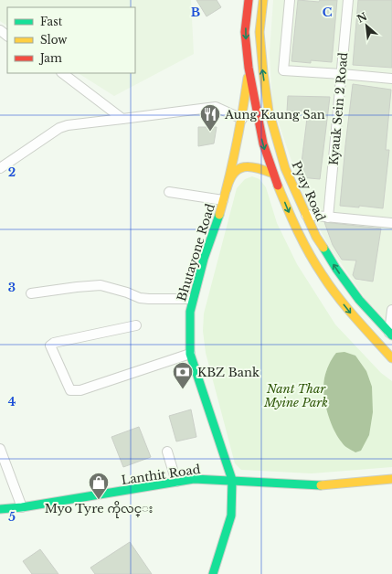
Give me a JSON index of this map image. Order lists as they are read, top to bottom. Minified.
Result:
{"streets":{"main road":["Pyay Road","Bhutayone Road","Lanthit Road"],"street":["Kyauk Sein 2 Road"]},"crossings":[["Pyay Road","Bhutayone Road"],["Bhutayone Road","Lanthit Road"]],"parks":["Nant Thar Myine Park"],"places":{"restaurant":["Aung Kaung San"],"bank":["KBZ Bank"],"shop":["Myo Tyre ကိုလင္း"]},"legend":["Fast","Slow","Jam"],"north":"top left","grid":{"columns":["B","C"],"rows":["2","3","4","5"]}}
